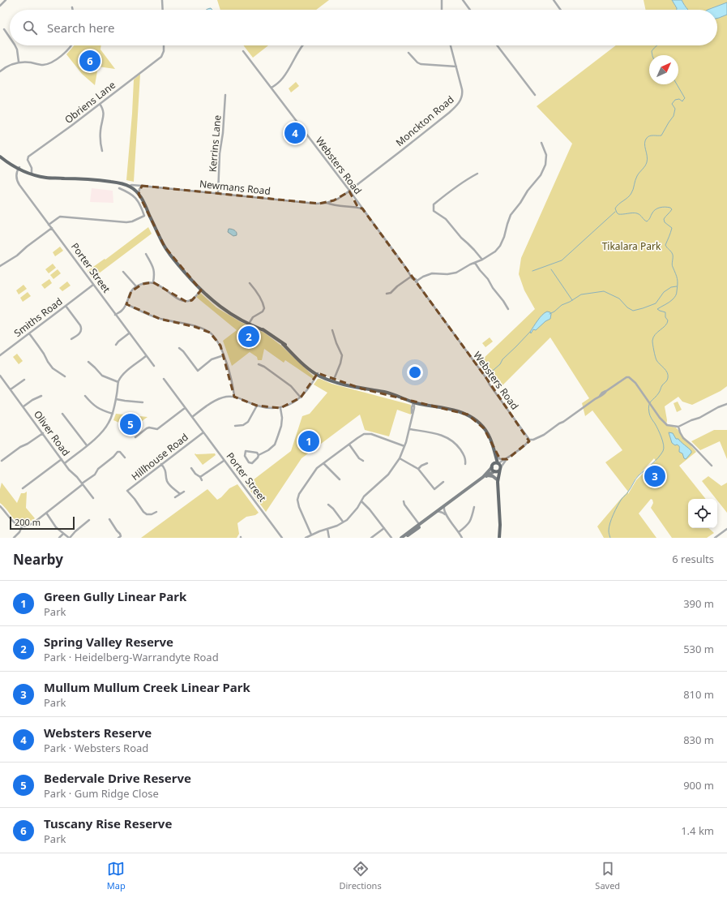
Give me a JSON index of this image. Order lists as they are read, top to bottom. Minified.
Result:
{"streets":{"main road":["Newmans Road"],"street":["Obriens Lane","Monckton Road","Kerrins Lane","Websters Road","Porter Street","Smiths Road","Oliver Road","Hillhouse Road"]},"crossings":[["Obriens Lane","Newmans Road"],["Monckton Road","Websters Road"],["Monckton Road","Newmans Road"],["Kerrins Lane","Newmans Road"],["Websters Road","Newmans Road"],["Newmans Road","Porter Street"],["Porter Street","Smiths Road"],["Porter Street","Hillhouse Road"]],"parks":["Tikalara Park"],"scale_bar":"200 m","north":"top right","page":{"search":"Search here","pins":["6","4","2","5","1","3"],"scale":"200 m","heading":["Nearby","6 results"],"list":[{"mark":"1","name":"Green Gully Linear Park","note":"Park","value":"390 m"},{"mark":"2","name":"Spring Valley Reserve","note":"Park · Heidelberg-Warrandyte Road","value":"530 m"},{"mark":"3","name":"Mullum Mullum Creek Linear Park","note":"Park","value":"810 m"},{"mark":"4","name":"Websters Reserve","note":"Park · Websters Road","value":"830 m"},{"mark":"5","name":"Bedervale Drive Reserve","note":"Park · Gum Ridge Close","value":"900 m"},{"mark":"6","name":"Tuscany Rise Reserve","note":"Park","value":"1.4 km"}],"nav":["Map","Directions","Saved"]}}
